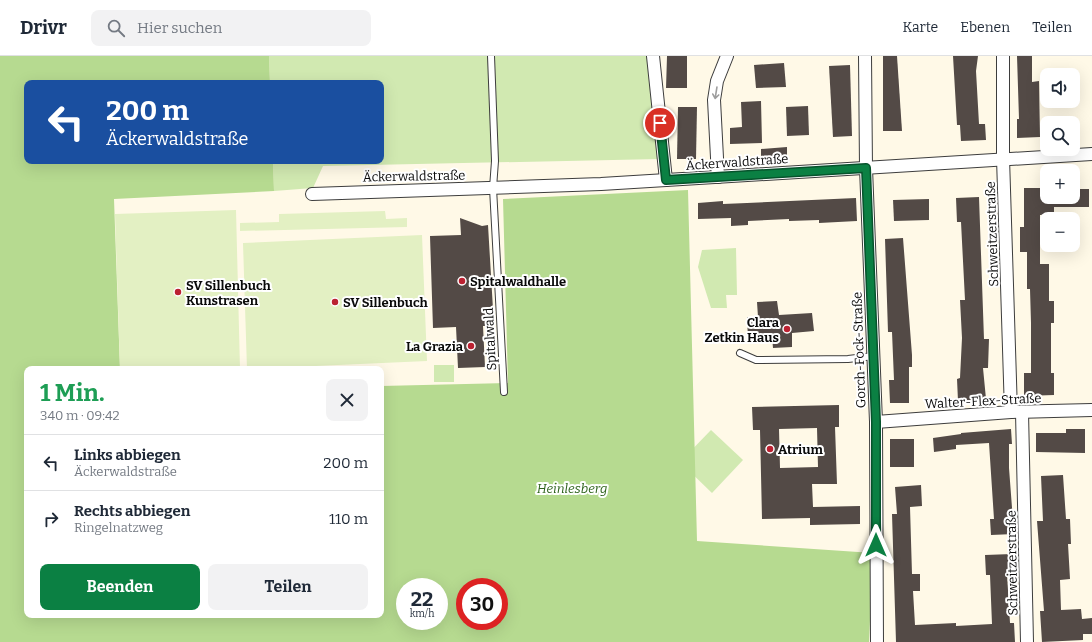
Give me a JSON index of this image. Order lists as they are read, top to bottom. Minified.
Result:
{"streets":{"street":["Äckerwaldstraße","Schweitzerstraße","Gorch-Fock-Straße","Walter-Flex-Straße"],"lane":["Spitalwald"]},"crossings":[["Äckerwaldstraße","Schweitzerstraße"],["Äckerwaldstraße","Spitalwald"],["Äckerwaldstraße","Gorch-Fock-Straße"],["Schweitzerstraße","Walter-Flex-Straße"],["Gorch-Fock-Straße","Walter-Flex-Straße"]],"parks":["Heinlesberg"],"places":["Spitalwaldhalle","SV Sillenbuch Kunstrasen","SV Sillenbuch","Clara Zetkin Haus","La Grazia","Atrium"],"page":{"header":"Drivr","search":"Hier suchen","nav":["Karte","Ebenen","Teilen"],"map_buttons":["+","−"],"turn":["200 m","Äckerwaldstraße"],"heading":["1 Min.","340 m · 09:42"],"list":[{"name":"Links abbiegen","note":"Äckerwaldstraße","value":"200 m"},{"name":"Rechts abbiegen","note":"Ringelnatzweg","value":"110 m"}],"buttons":["Beenden","Teilen"],"speed":"22 km/h","limit":"30"}}
